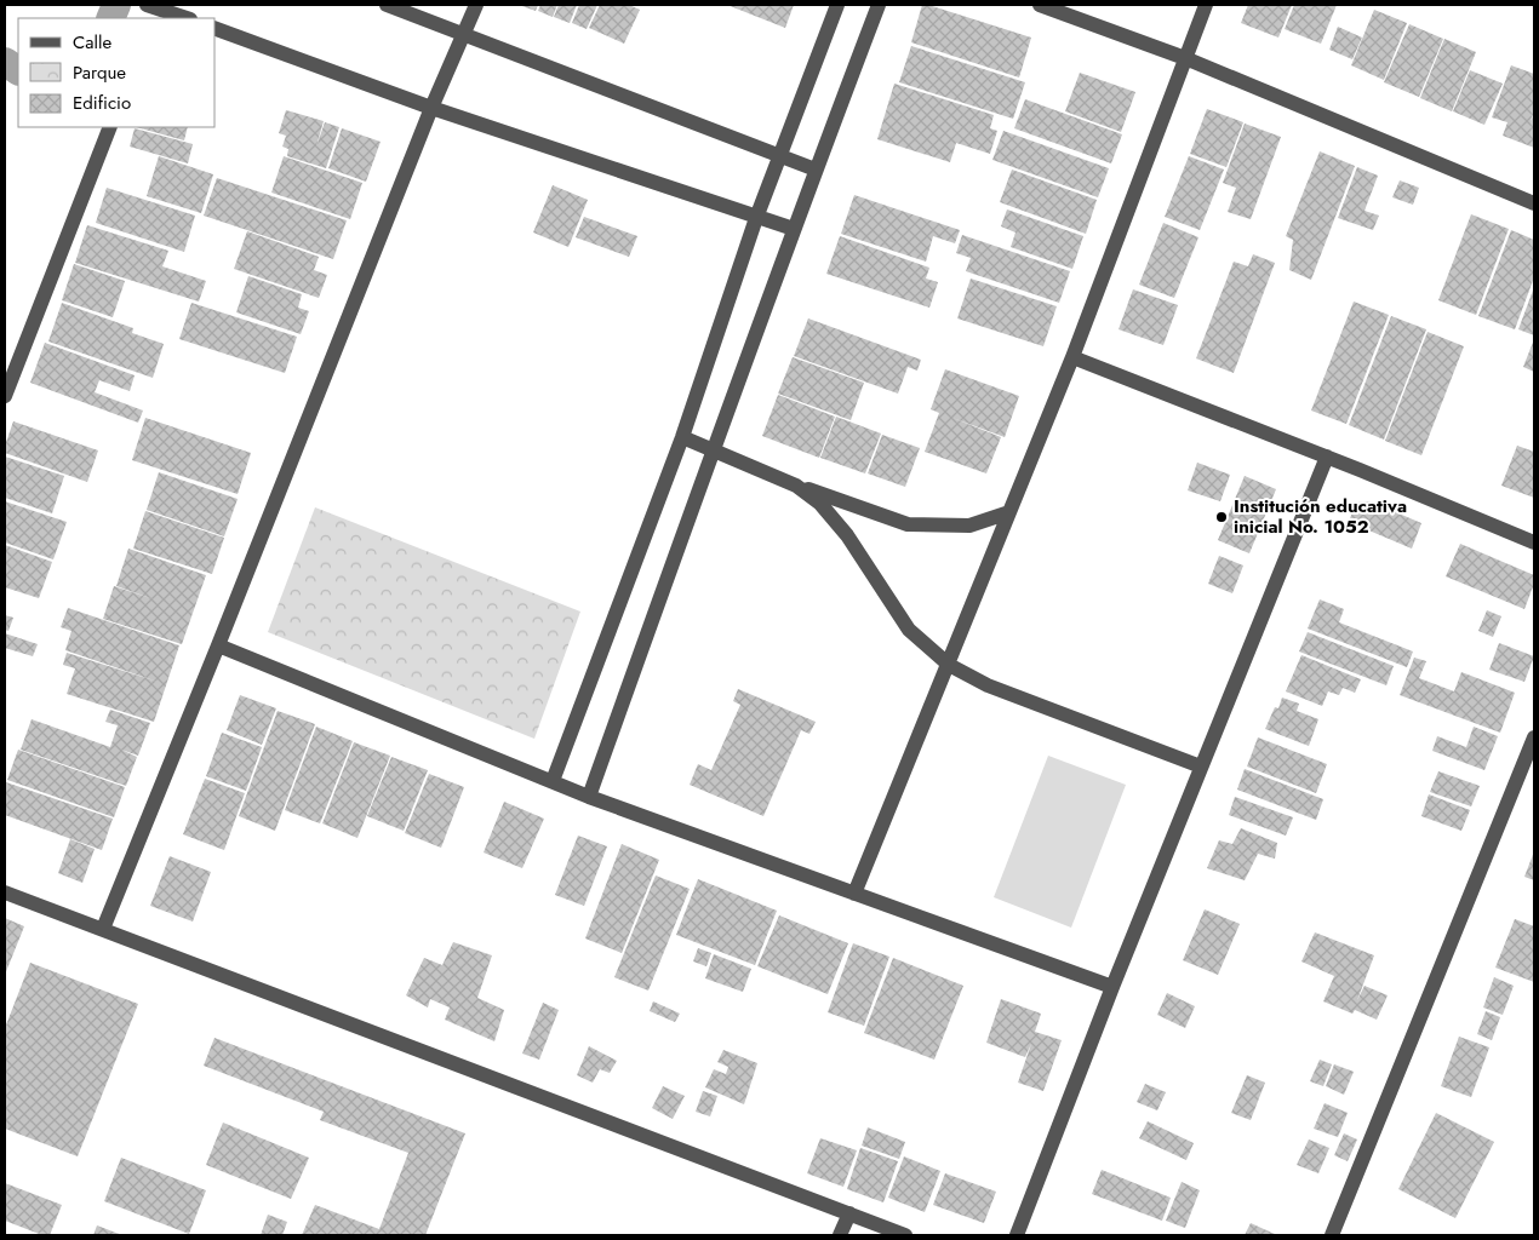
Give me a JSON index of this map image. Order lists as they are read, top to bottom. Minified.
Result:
{"places":["Institución educativa inicial No. 1052"],"legend":["Calle","Parque","Edificio"]}
